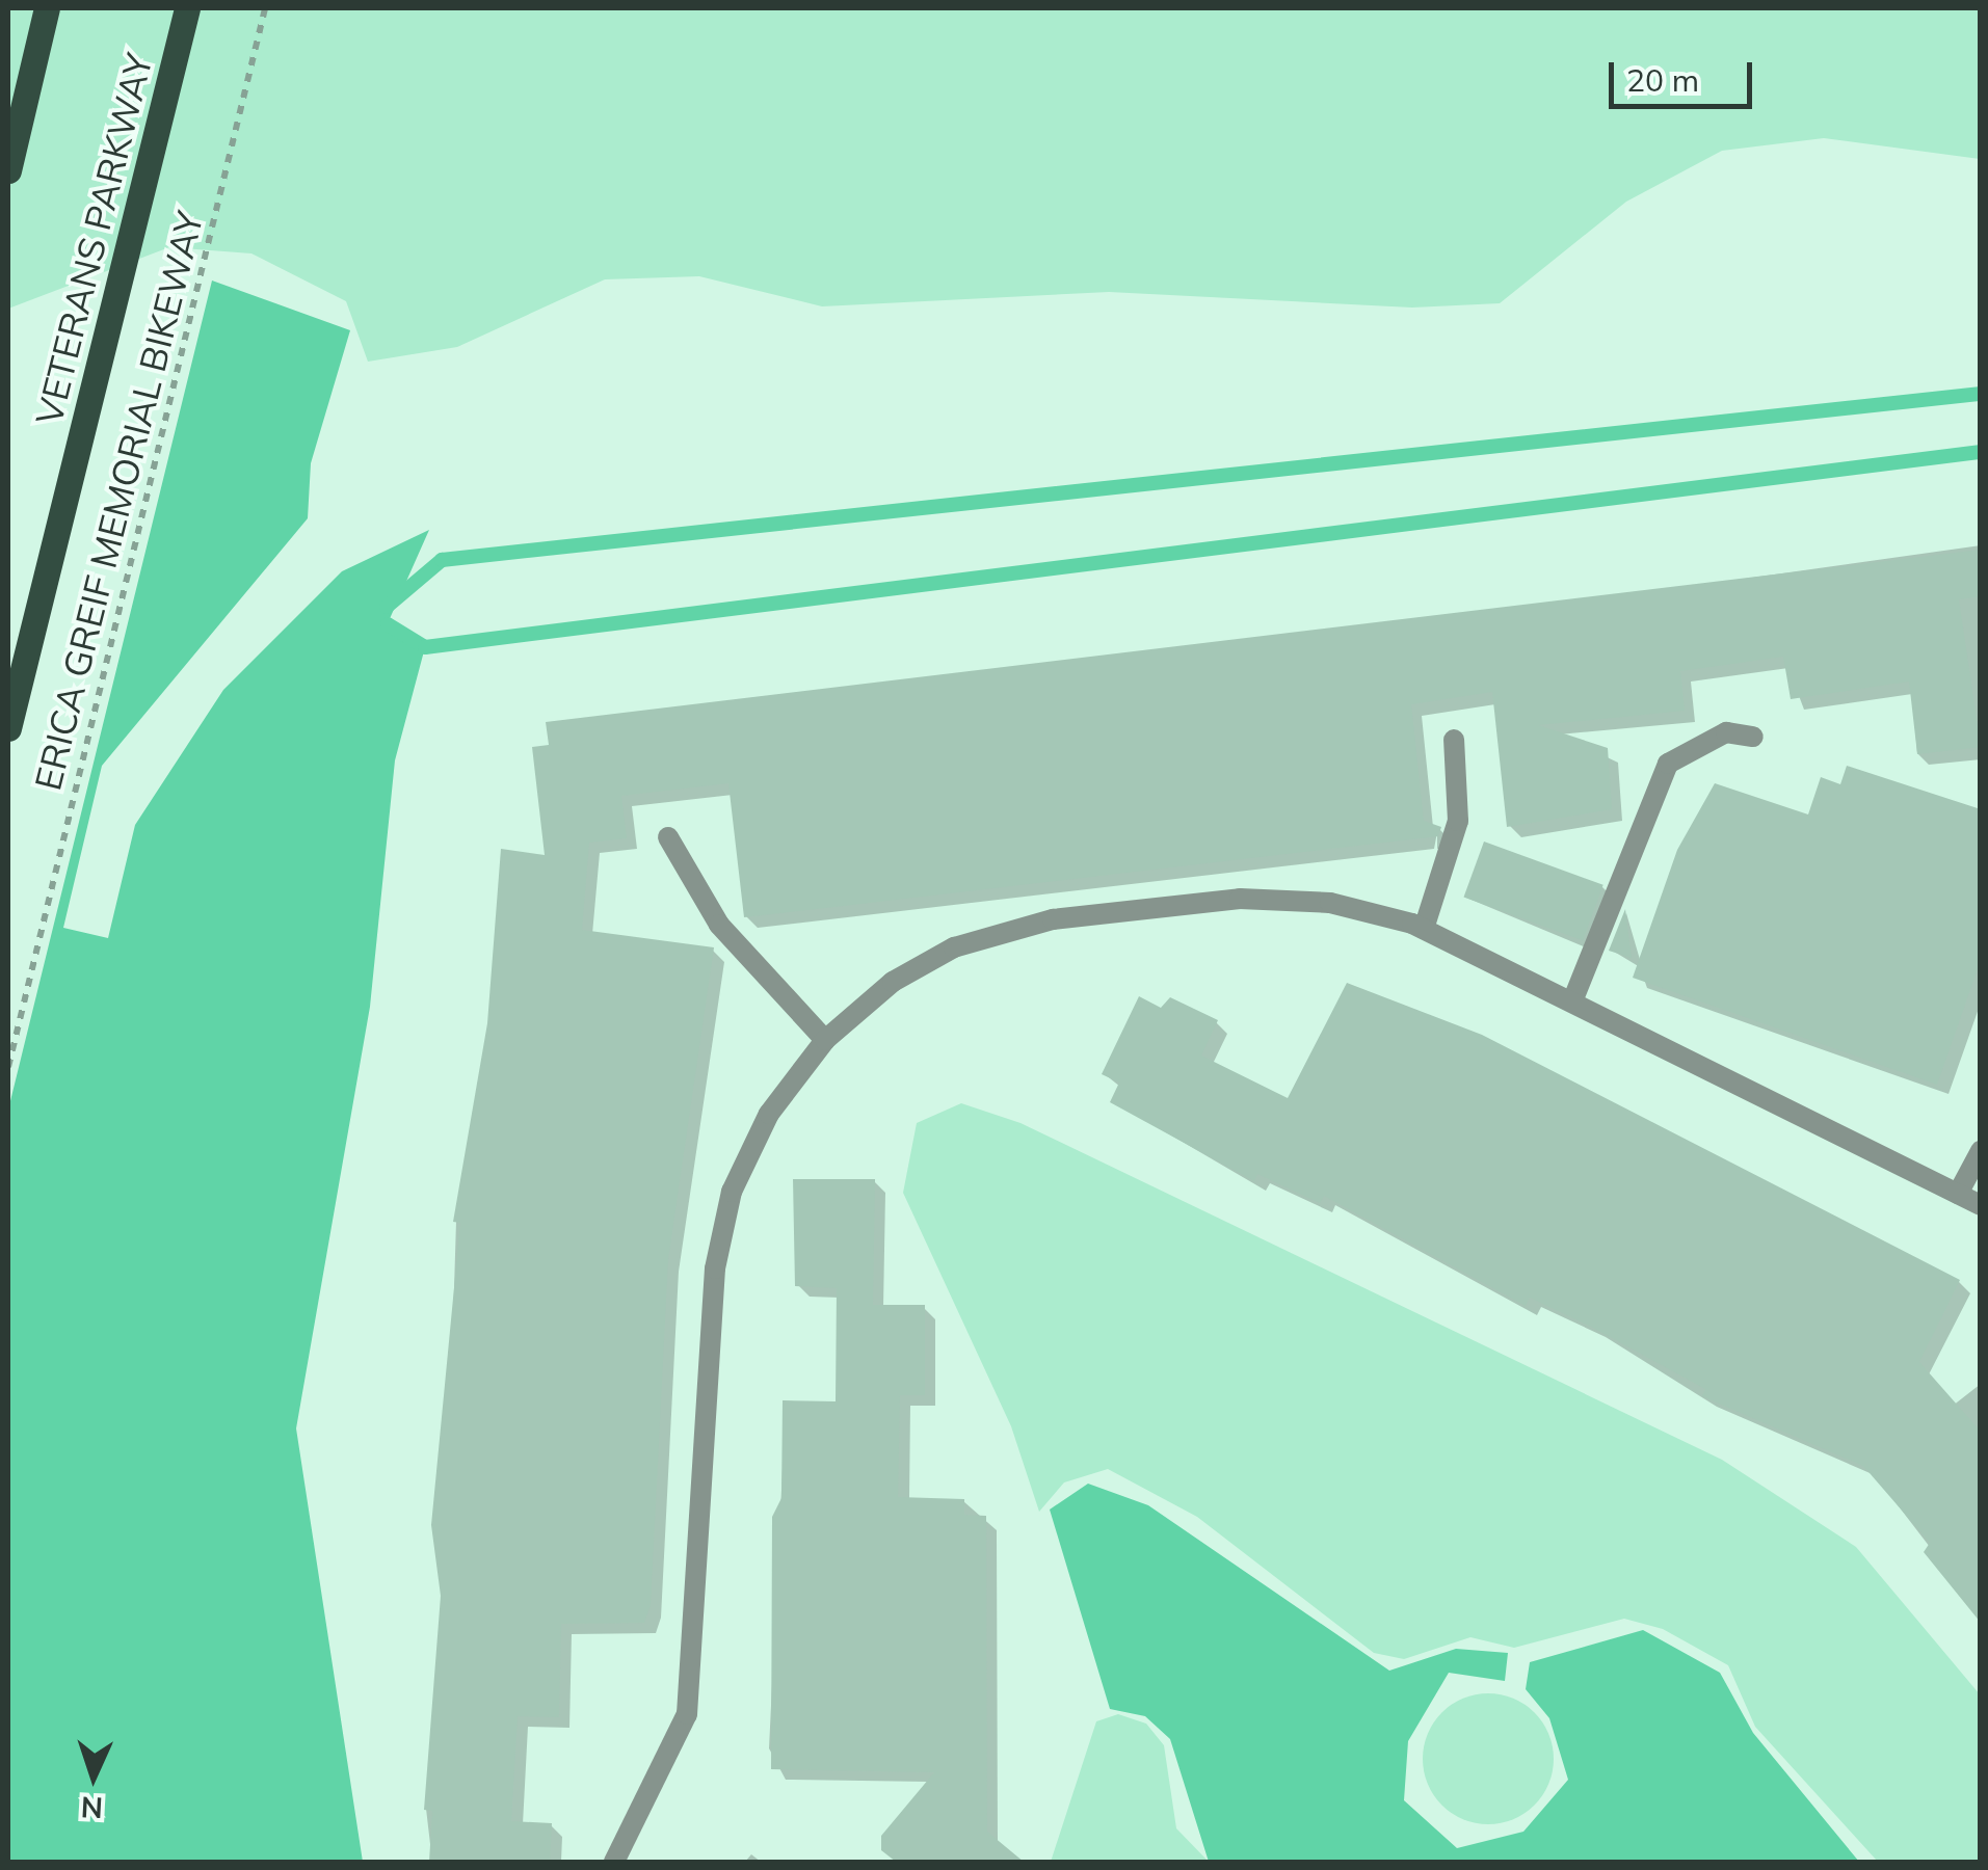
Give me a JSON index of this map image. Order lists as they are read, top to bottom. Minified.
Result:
{"streets":{"main road":["VETERANS PARKWAY"],"path":["ERICA GREIF MEMORIAL BIKEWAY"]},"scale_bar":"20 m","north":"bottom"}
